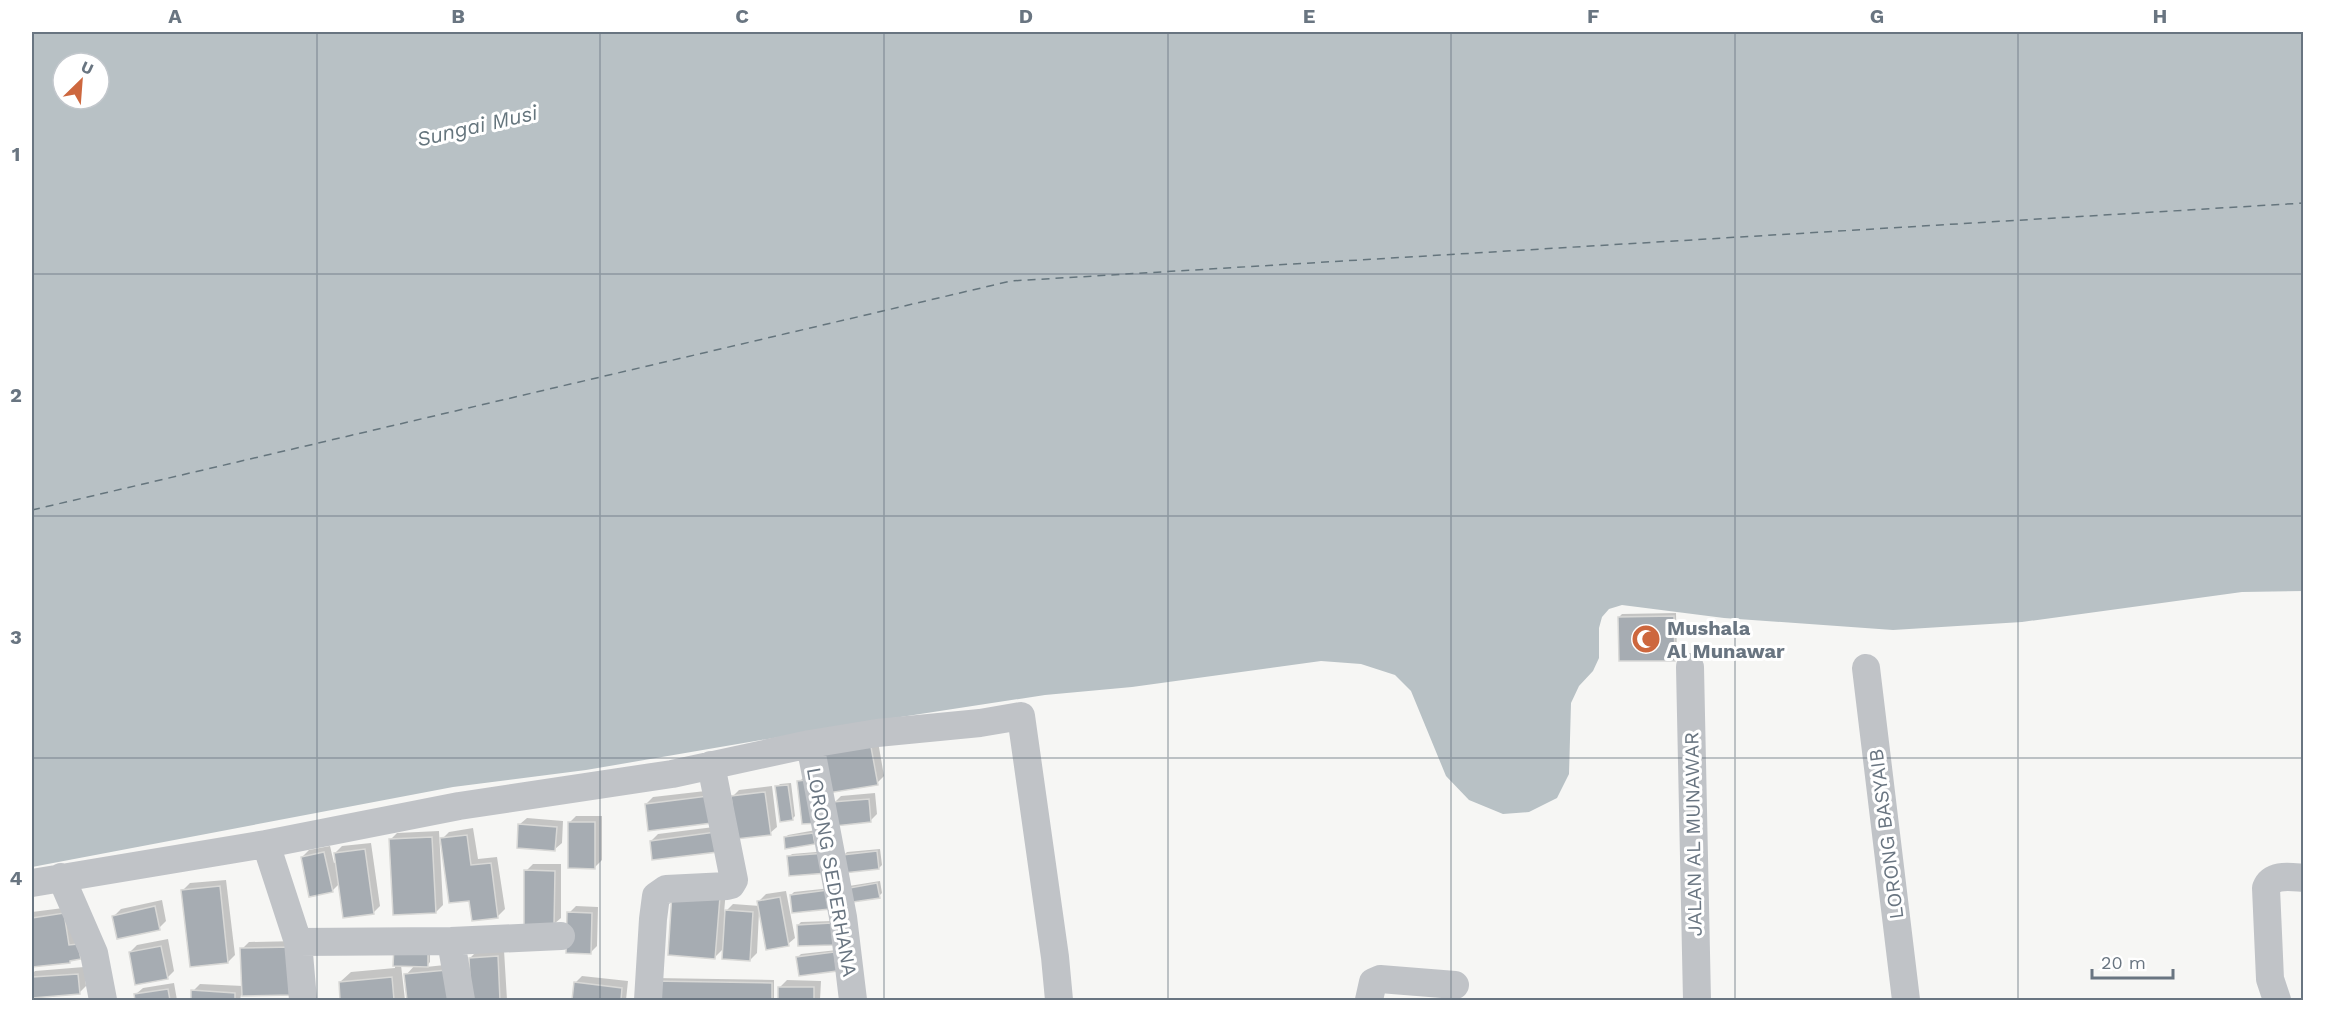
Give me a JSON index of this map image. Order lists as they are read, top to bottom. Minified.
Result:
{"streets":{"street":["JALAN AL MUNAWAR","LORONG BASYAIB","LORONG SEDERHANA"]},"water":["Sungai Musi"],"places":{"mosque":["Mushala Al Munawar"]},"scale_bar":"20 m","north":"top right","grid":{"columns":["A","B","C","D","E","F","G","H"],"rows":["1","2","3","4"]}}
